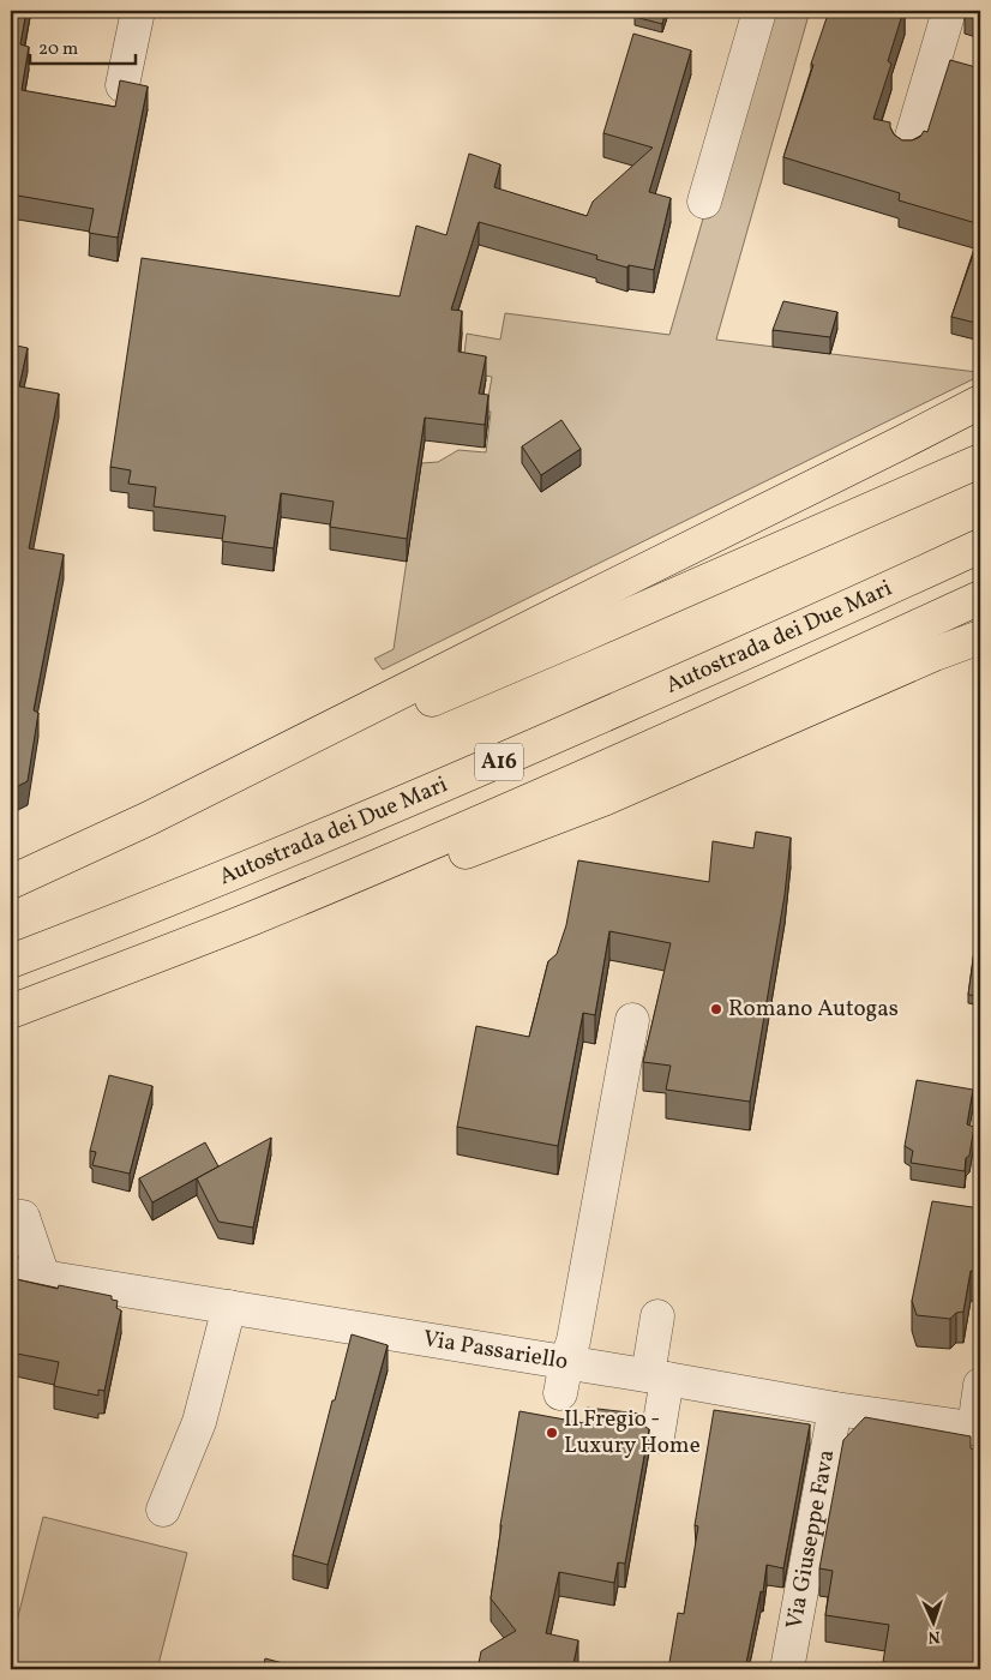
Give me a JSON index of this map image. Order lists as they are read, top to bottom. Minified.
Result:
{"streets":{"highway":["Autostrada dei Due Mari","A16"],"street":["Via Passariello","Via Giuseppe Fava"]},"crossings":[["Via Passariello","Via Giuseppe Fava"]],"places":["Romano Autogas","Il Fregio - Luxury Home"],"scale_bar":"20 m","north":"bottom"}
